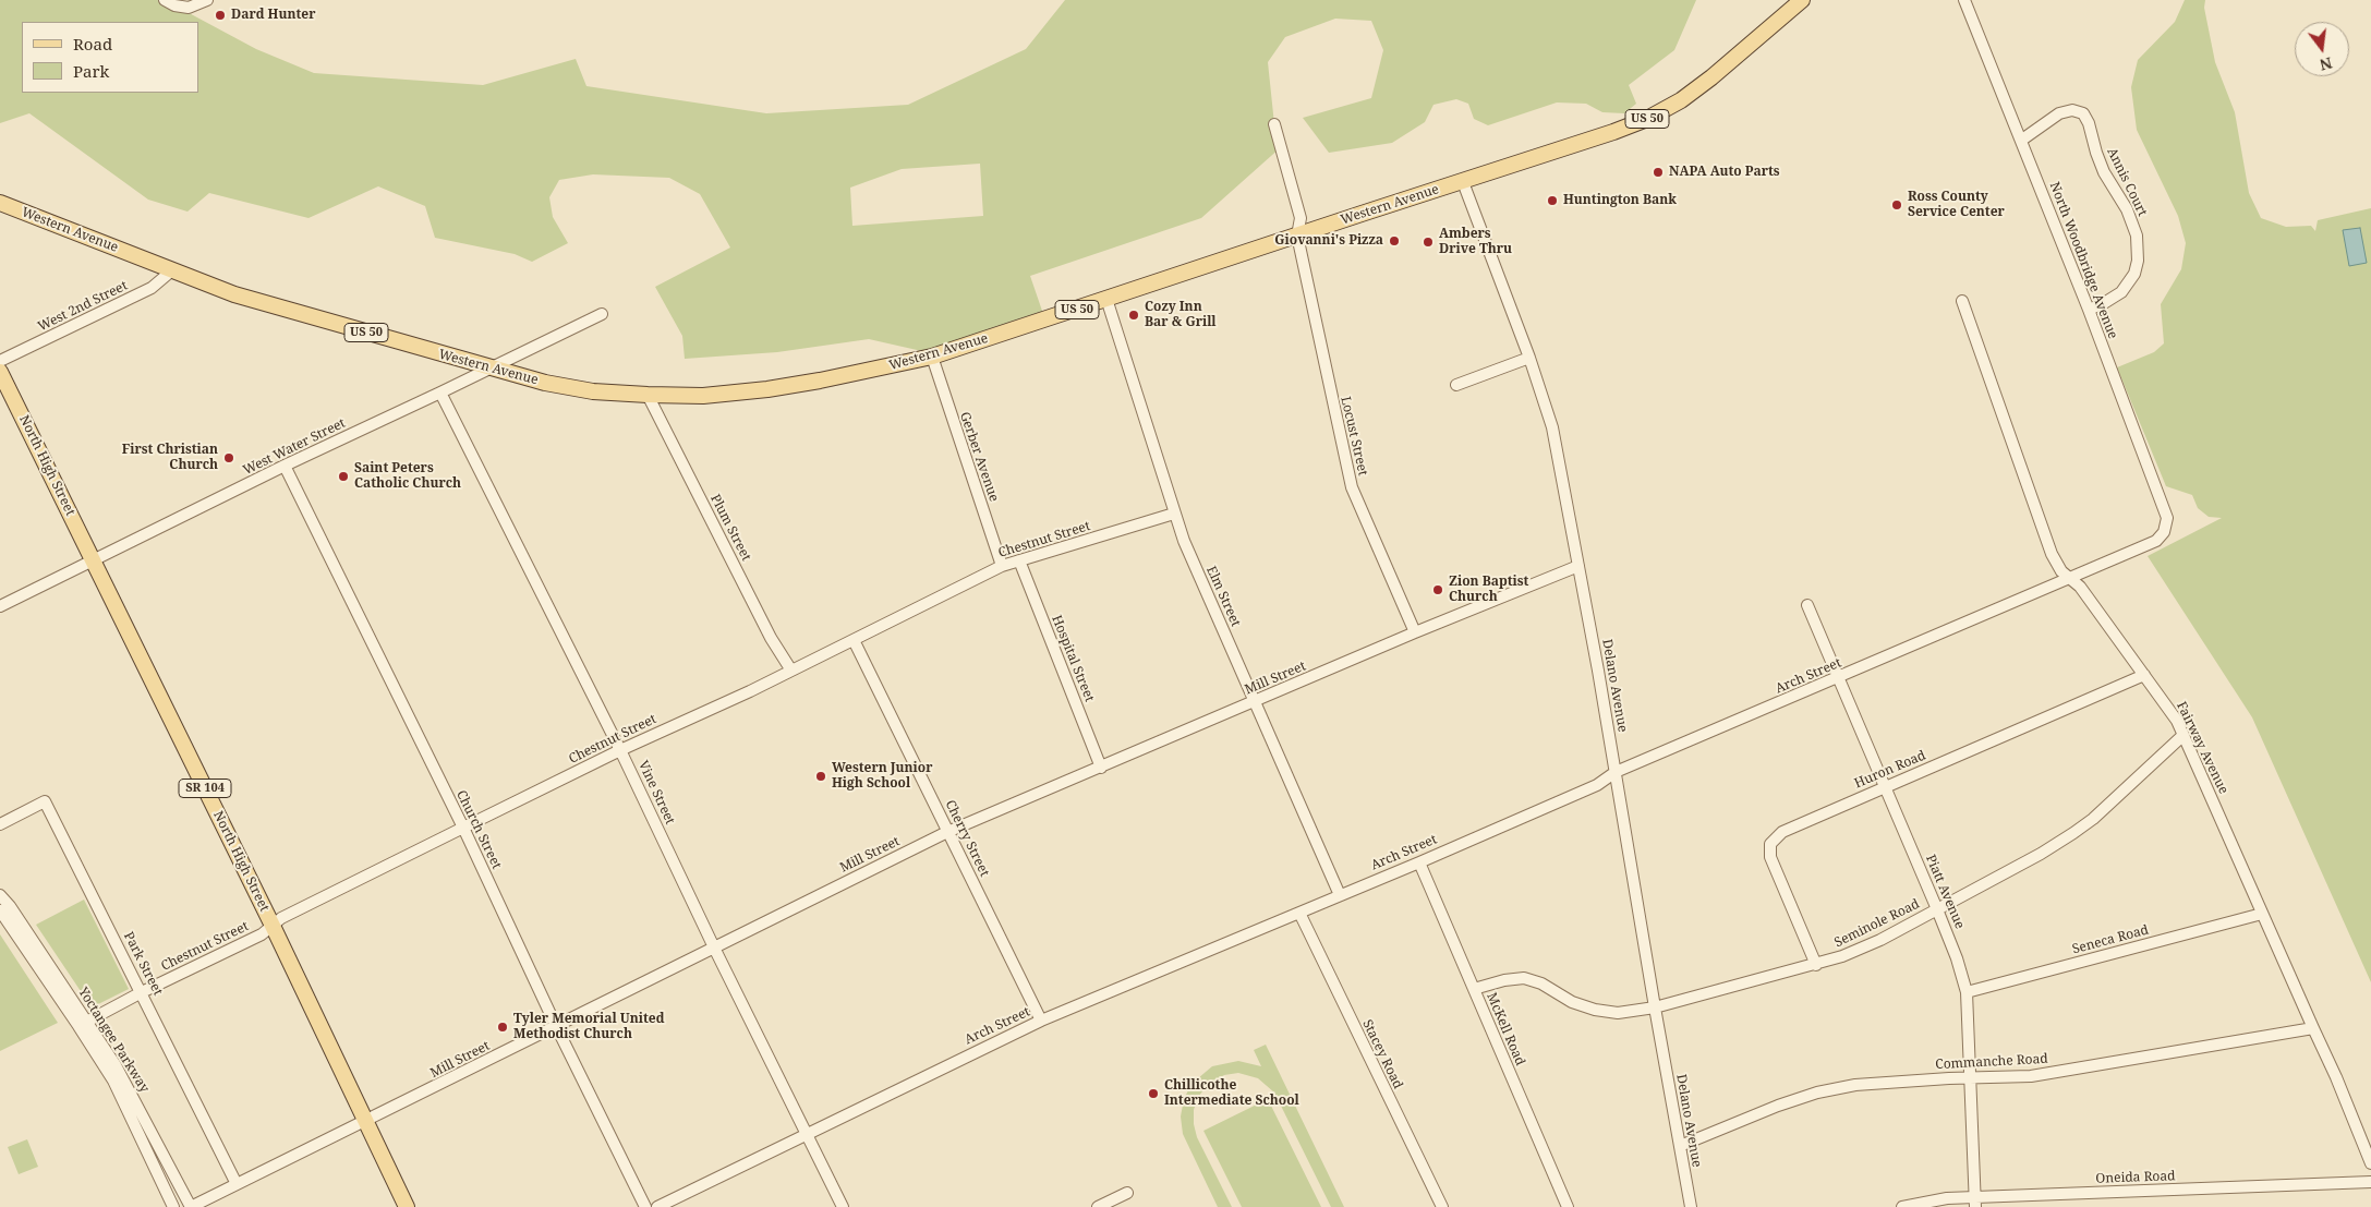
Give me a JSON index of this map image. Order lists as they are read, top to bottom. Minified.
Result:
{"streets":{"main road":["US 50","Western Avenue","North High Street","SR 104"],"street":["Annis Court","North Woodbridge Avenue","West 2nd Street","Locust Street","West Water Street","Gerber Avenue","Plum Street","Chestnut Street","Elm Street","Hospital Street","Arch Street","Mill Street","Delano Avenue","Fairway Avenue","Huron Road","Vine Street","Church Street","Cherry Street","Piatt Avenue","Seminole Road","Seneca Road","Park Street","McKell Road","Yoctangee Parkway","Stacey Road","Commanche Road","Oneida Road"]},"crossings":[["Annis Court","North Woodbridge Avenue"],["Western Avenue","West 2nd Street"],["Western Avenue","Locust Street"],["Western Avenue","West Water Street"],["Western Avenue","Gerber Avenue"],["Western Avenue","Plum Street"],["Western Avenue","Elm Street"],["Western Avenue","Delano Avenue"],["North Woodbridge Avenue","Arch Street"],["Locust Street","Mill Street"],["West Water Street","North High Street"],["West Water Street","Vine Street"],["West Water Street","Church Street"],["Gerber Avenue","Chestnut Street"],["North High Street","Chestnut Street"],["North High Street","Mill Street"],["Plum Street","Chestnut Street"],["Chestnut Street","Elm Street"],["Chestnut Street","Hospital Street"],["Chestnut Street","Vine Street"],["Chestnut Street","Church Street"],["Chestnut Street","Cherry Street"],["Chestnut Street","Park Street"],["Chestnut Street","Yoctangee Parkway"],["Elm Street","Arch Street"],["Elm Street","Mill Street"],["Hospital Street","Mill Street"],["Arch Street","Delano Avenue"],["Arch Street","Fairway Avenue"],["Arch Street","Vine Street"],["Arch Street","Cherry Street"],["Arch Street","Piatt Avenue"],["Arch Street","McKell Road"],["Arch Street","Stacey Road"],["Mill Street","Delano Avenue"],["Mill Street","Vine Street"],["Mill Street","Church Street"],["Mill Street","Cherry Street"],["Mill Street","Park Street"],["Mill Street","Yoctangee Parkway"],["Delano Avenue","Seminole Road"],["Delano Avenue","Commanche Road"],["Fairway Avenue","Huron Road"],["Fairway Avenue","Seminole Road"],["Fairway Avenue","Seneca Road"],["Fairway Avenue","Commanche Road"],["Huron Road","Piatt Avenue"],["Huron Road","Seminole Road"],["Piatt Avenue","Seminole Road"],["Piatt Avenue","Seneca Road"],["Piatt Avenue","Commanche Road"],["Piatt Avenue","Oneida Road"],["Seminole Road","McKell Road"]],"places":["Dard Hunter","NAPA Auto Parts","Huntington Bank","Ross County Service Center","Giovanni's Pizza","Ambers Drive Thru","Cozy Inn Bar & Grill","First Christian Church","Saint Peters Catholic Church","Zion Baptist Church","Western Junior High School","Tyler Memorial United Methodist Church","Chillicothe Intermediate School"],"legend":["Road","Park"],"north":"bottom"}
